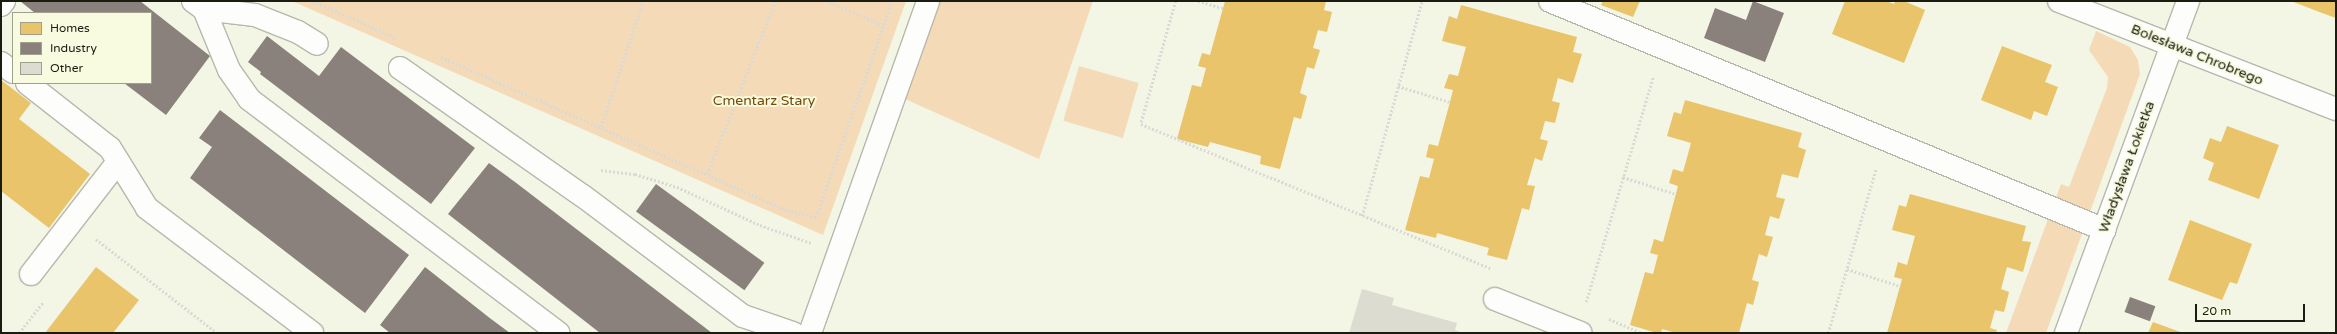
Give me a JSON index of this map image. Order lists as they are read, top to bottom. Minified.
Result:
{"streets":{"street":["Bolesława Chrobrego","Władysława Łokietka"]},"crossings":[["Bolesława Chrobrego","Władysława Łokietka"]],"parks":["Cmentarz Stary"],"legend":["Homes","Industry","Other"],"scale_bar":"20 m"}
